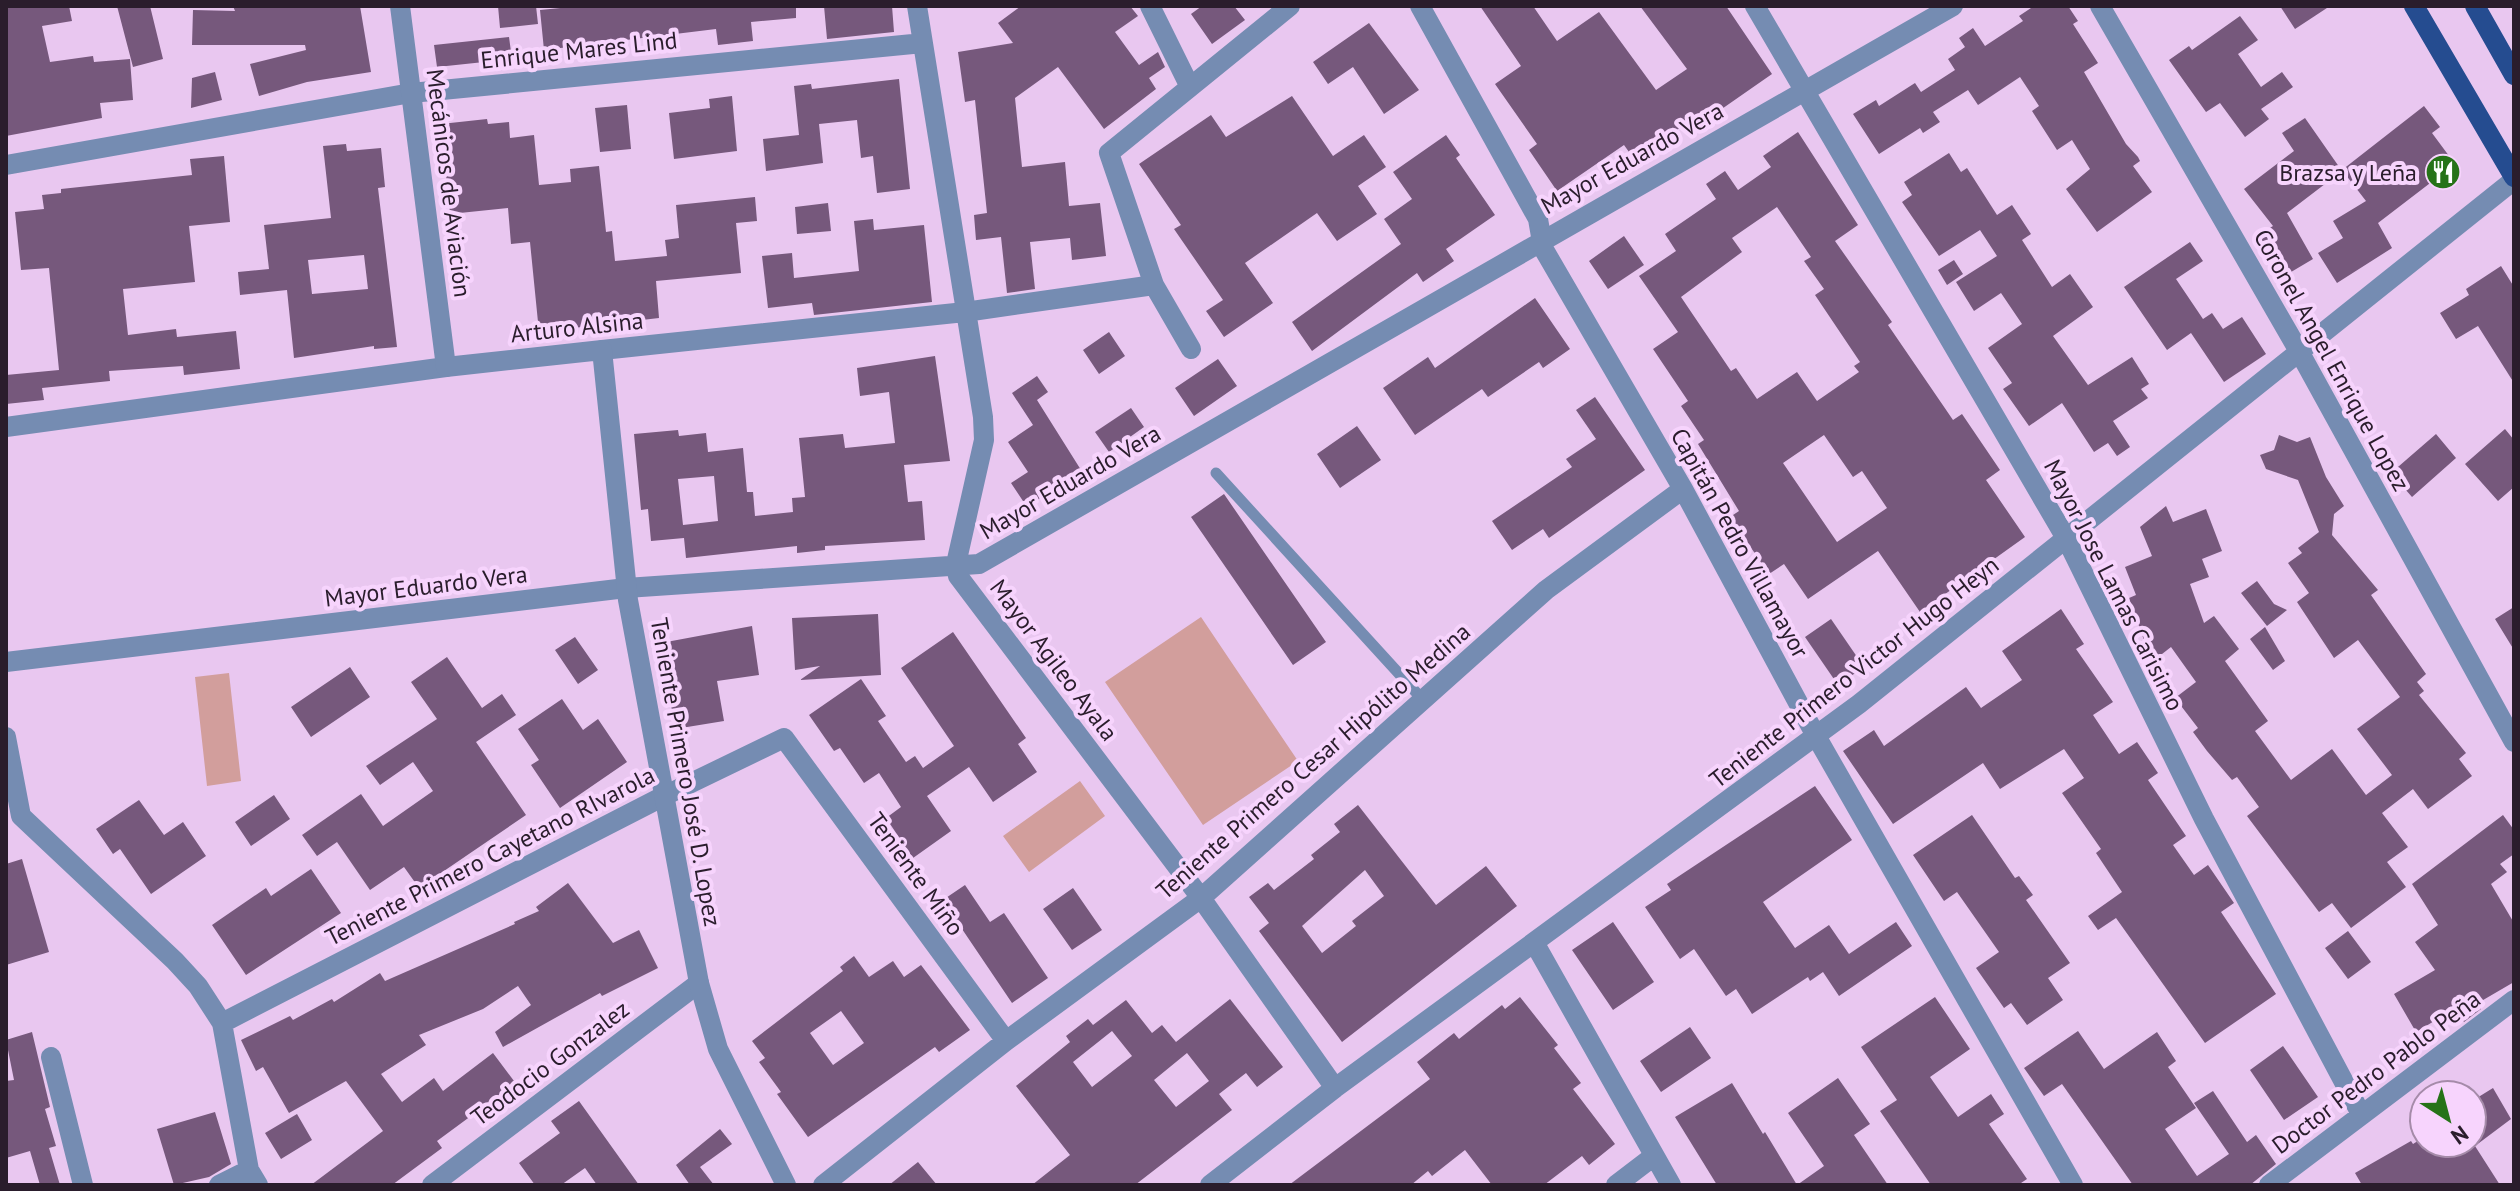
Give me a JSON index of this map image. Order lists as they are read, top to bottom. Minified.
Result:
{"streets":{"street":["Enrique Mares Lind","Mayor Eduardo Vera","Mecánicos de Aviación","Arturo Alsina","Coronel Angel Enrique Lopez","Capitán Pedro Villamayor","Mayor Jose Lamas Carisimo","Mayor Agileo Ayala","Teniente Primero Victor Hugo Heyn","Teniente Primero Cesar Hipólito Medina","Teniente Primero José D. Lopez","Teniente Primero Cayetano RIvarola","Teniente Miño","Teodocio Gonzalez","Doctor Pedro Pablo Peña"]},"crossings":[["Enrique Mares Lind","Mecánicos de Aviación"],["Mayor Eduardo Vera","Capitán Pedro Villamayor"],["Mayor Eduardo Vera","Mayor Jose Lamas Carisimo"],["Mayor Eduardo Vera","Mayor Agileo Ayala"],["Mayor Eduardo Vera","Teniente Primero José D. Lopez"],["Mecánicos de Aviación","Arturo Alsina"],["Arturo Alsina","Teniente Primero José D. Lopez"],["Coronel Angel Enrique Lopez","Teniente Primero Victor Hugo Heyn"],["Capitán Pedro Villamayor","Teniente Primero Victor Hugo Heyn"],["Capitán Pedro Villamayor","Teniente Primero Cesar Hipólito Medina"],["Mayor Jose Lamas Carisimo","Teniente Primero Victor Hugo Heyn"],["Mayor Jose Lamas Carisimo","Doctor Pedro Pablo Peña"],["Mayor Agileo Ayala","Teniente Primero Victor Hugo Heyn"],["Mayor Agileo Ayala","Teniente Primero Cesar Hipólito Medina"],["Teniente Primero Cesar Hipólito Medina","Teniente Miño"],["Teniente Primero José D. Lopez","Teniente Primero Cayetano RIvarola"],["Teniente Primero José D. Lopez","Teodocio Gonzalez"],["Teniente Primero Cayetano RIvarola","Teniente Miño"]],"places":{"restaurant":["Brazsa y Leña"]},"north":"bottom right"}
